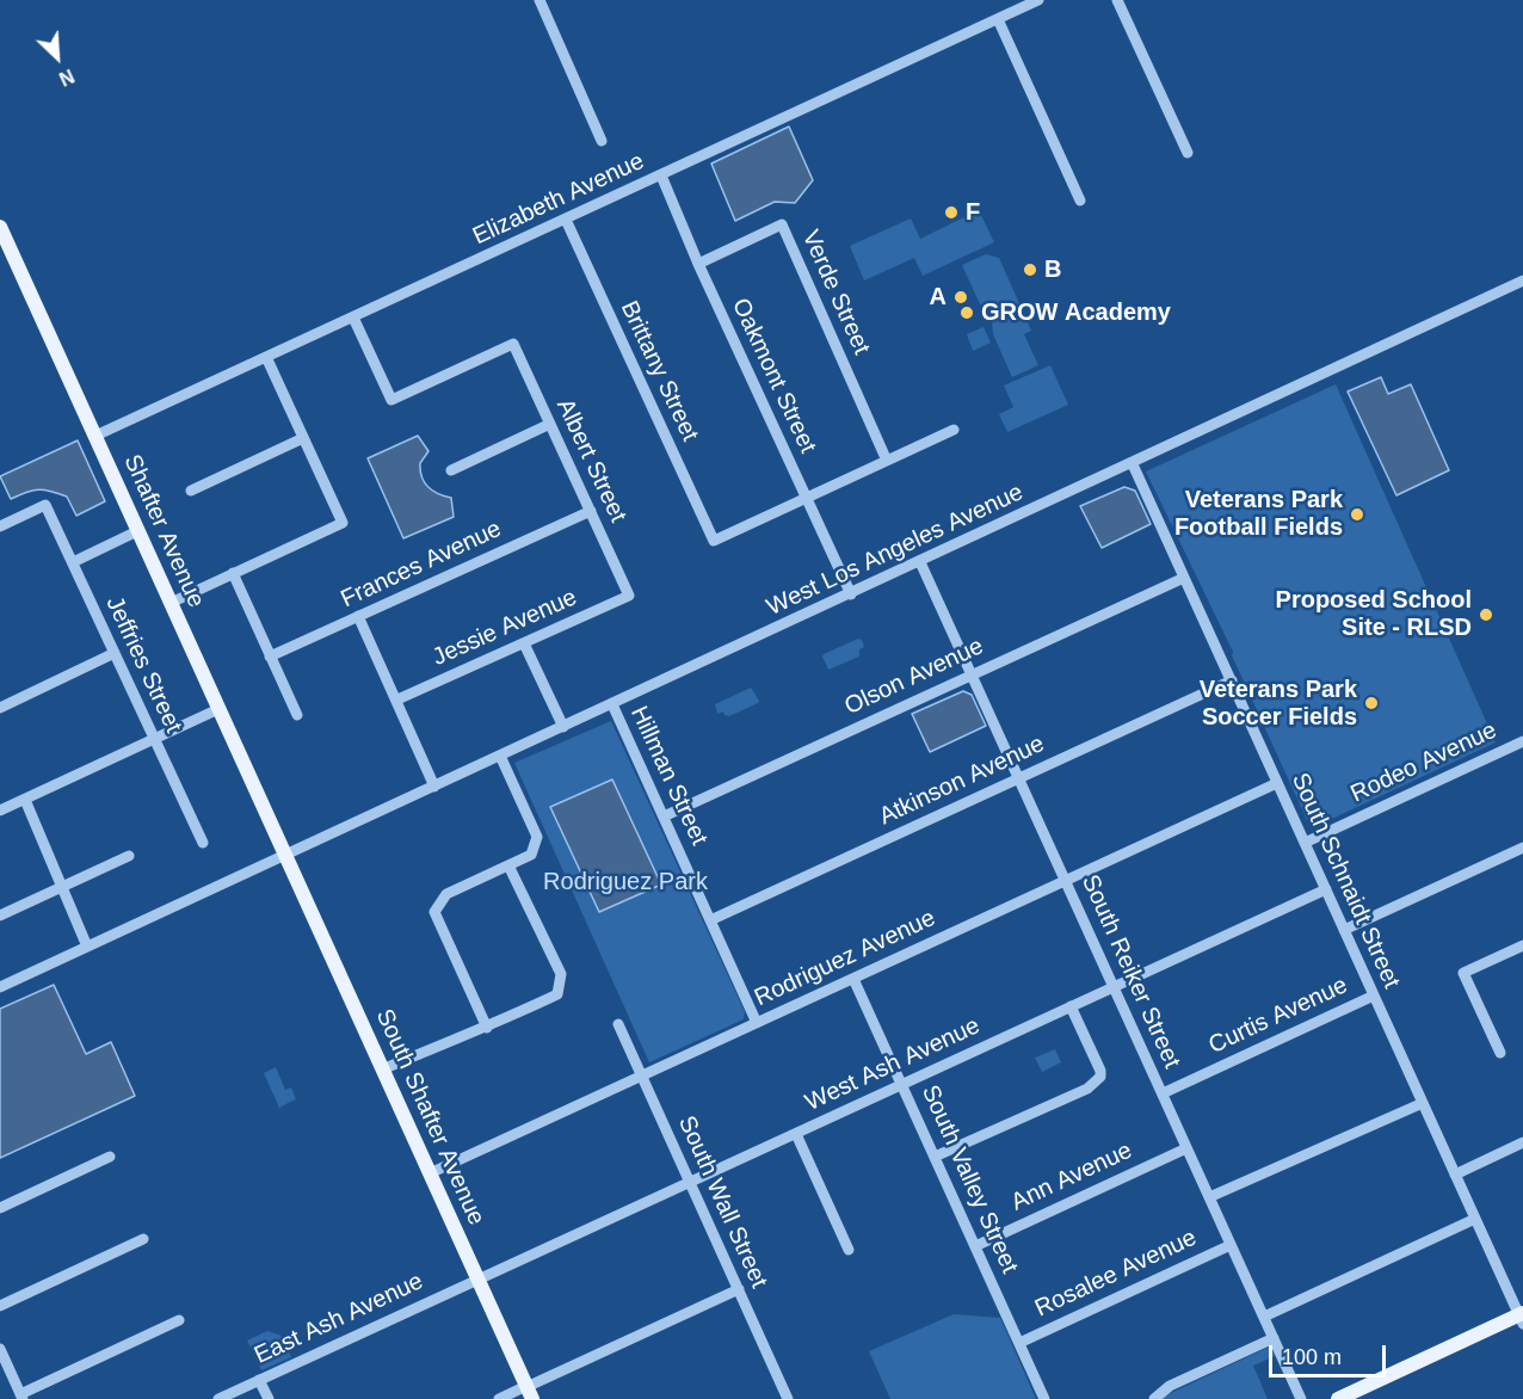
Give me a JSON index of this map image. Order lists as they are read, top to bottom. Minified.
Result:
{"streets":{"main road":["Shafter Avenue","South Shafter Avenue"],"street":["Elizabeth Avenue","Verde Street","Brittany Street","Oakmont Street","Albert Street","West Los Angeles Avenue","Frances Avenue","Jessie Avenue","Jeffries Street","Olson Avenue","Rodeo Avenue","Hillman Street","Atkinson Avenue","South Schnaidt Street","Rodriguez Avenue","South Reiker Street","Curtis Avenue","West Ash Avenue","Ann Avenue","South Valley Street","South Wall Street","Rosalee Avenue","East Ash Avenue"]},"crossings":[["Elizabeth Avenue","Brittany Street"],["Elizabeth Avenue","Oakmont Street"],["Elizabeth Avenue","Albert Street"],["Elizabeth Avenue","Shafter Avenue"],["Verde Street","Oakmont Street"],["Brittany Street","Oakmont Street"],["Oakmont Street","West Los Angeles Avenue"],["Albert Street","Frances Avenue"],["Albert Street","Jessie Avenue"],["Shafter Avenue","West Los Angeles Avenue"],["Shafter Avenue","South Shafter Avenue"],["West Los Angeles Avenue","Hillman Street"],["West Los Angeles Avenue","South Schnaidt Street"],["West Los Angeles Avenue","South Reiker Street"],["West Los Angeles Avenue","South Shafter Avenue"],["Olson Avenue","Hillman Street"],["Olson Avenue","South Schnaidt Street"],["Olson Avenue","South Reiker Street"],["Rodeo Avenue","South Schnaidt Street"],["Hillman Street","Atkinson Avenue"],["Hillman Street","Rodriguez Avenue"],["Atkinson Avenue","South Schnaidt Street"],["Atkinson Avenue","South Reiker Street"],["South Schnaidt Street","Rodriguez Avenue"],["South Schnaidt Street","Curtis Avenue"],["South Schnaidt Street","West Ash Avenue"],["Rodriguez Avenue","South Reiker Street"],["Rodriguez Avenue","South Shafter Avenue"],["Rodriguez Avenue","South Valley Street"],["Rodriguez Avenue","South Wall Street"],["South Reiker Street","Curtis Avenue"],["South Reiker Street","West Ash Avenue"],["South Reiker Street","Ann Avenue"],["South Reiker Street","Rosalee Avenue"],["West Ash Avenue","South Shafter Avenue"],["West Ash Avenue","South Valley Street"],["West Ash Avenue","South Wall Street"],["West Ash Avenue","East Ash Avenue"],["South Shafter Avenue","East Ash Avenue"],["Ann Avenue","South Valley Street"],["South Valley Street","Rosalee Avenue"]],"parks":["Rodriguez Park"],"places":["F","B","A","GROW Academy","Veterans Park Football Fields","Proposed School Site - RLSD","Veterans Park Soccer Fields"],"scale_bar":"100 m","north":"bottom right"}
